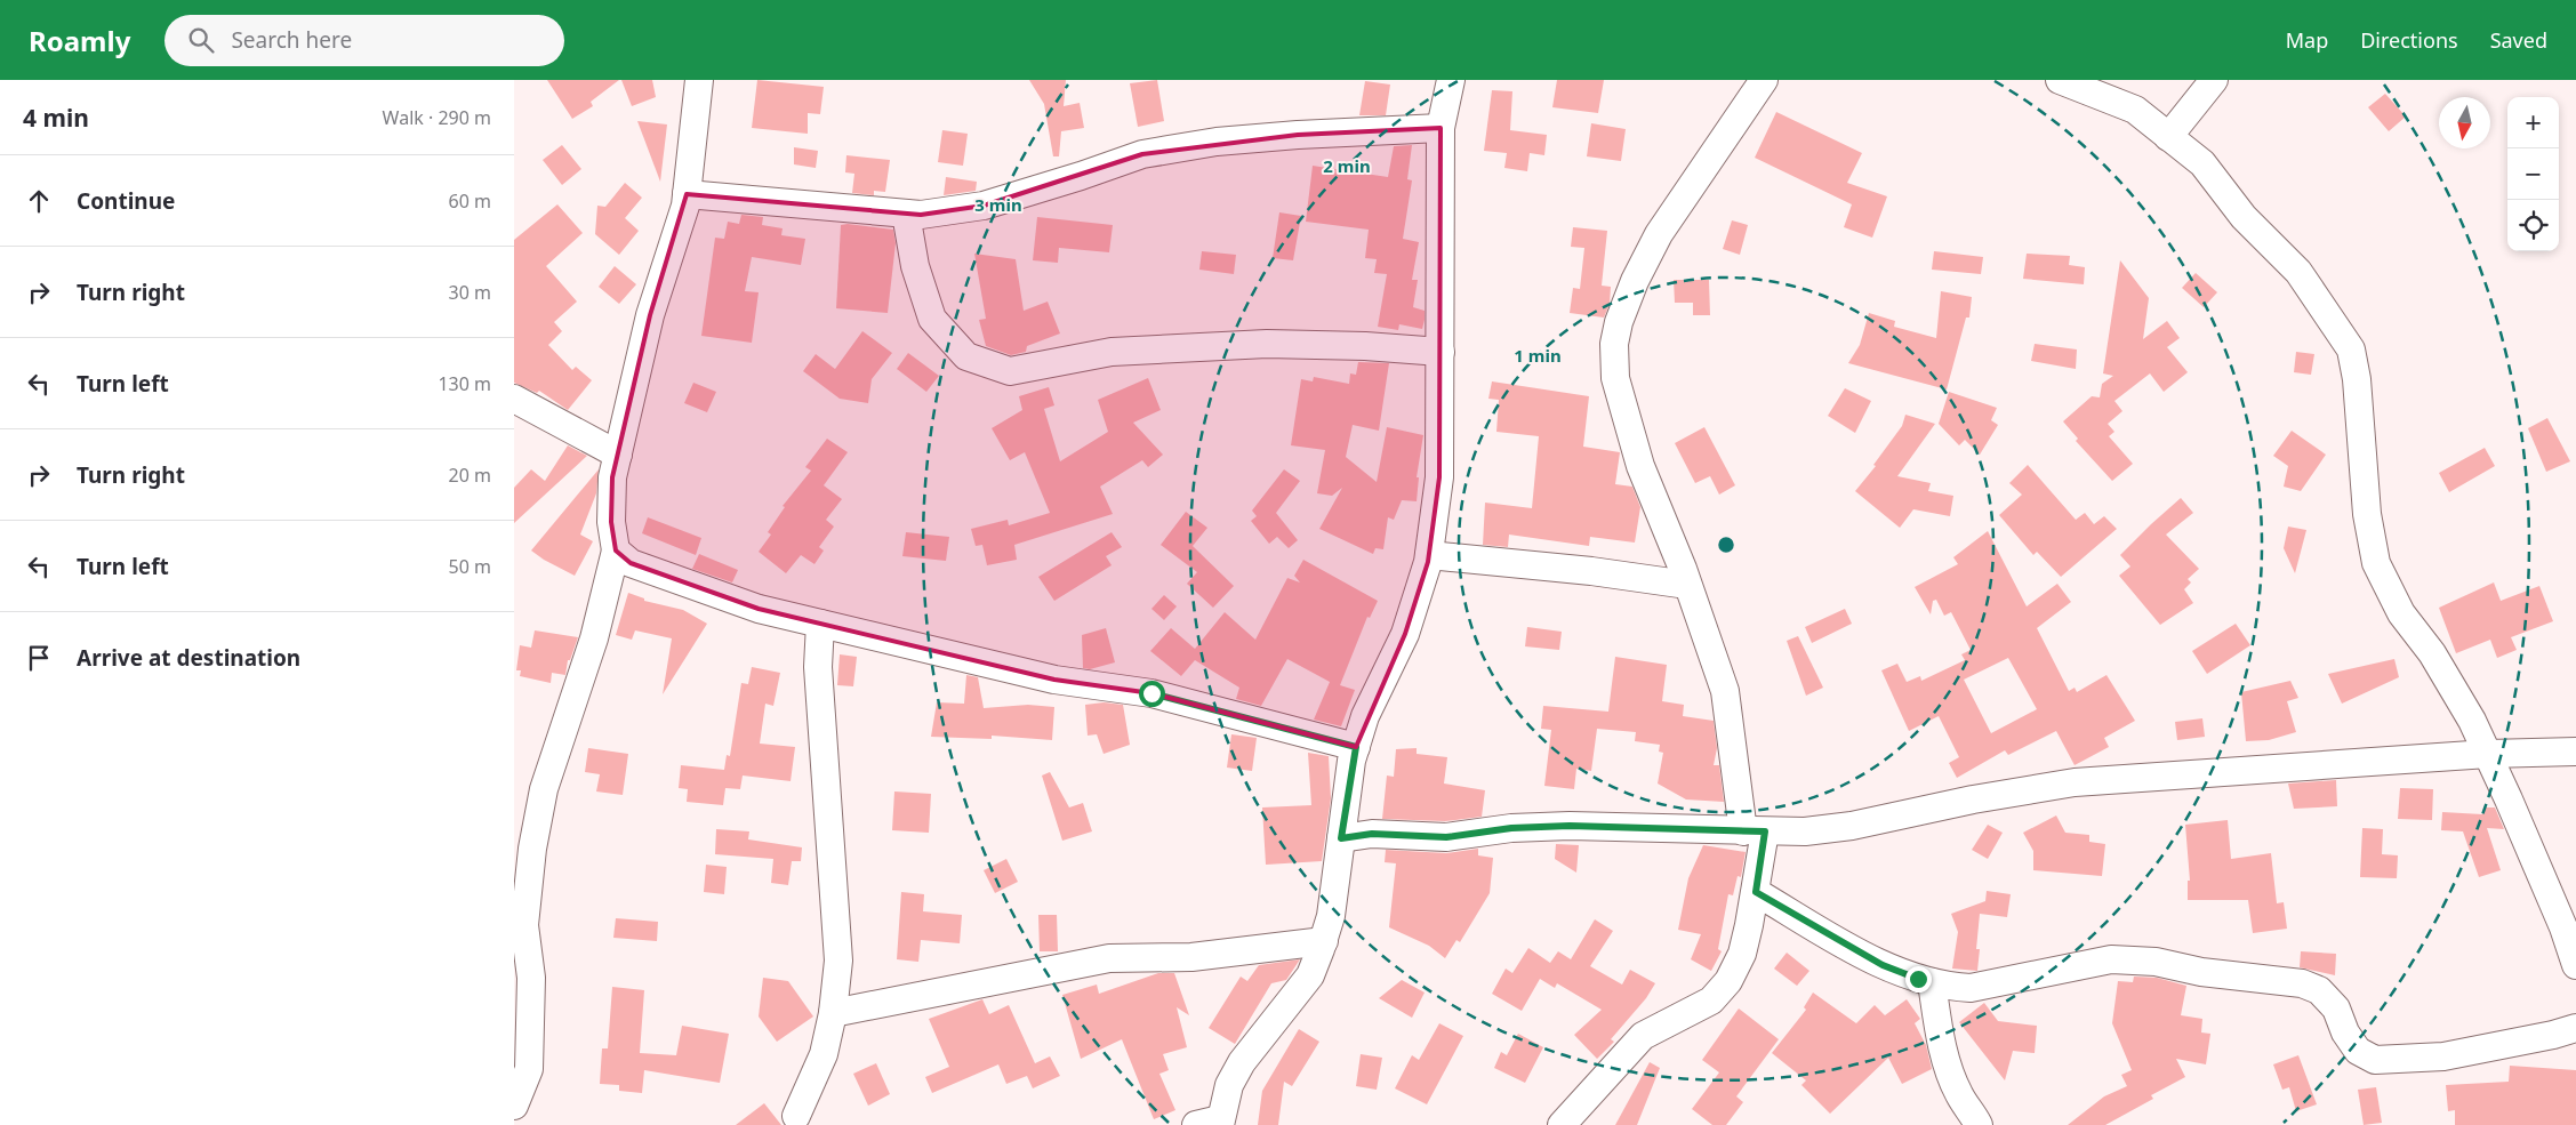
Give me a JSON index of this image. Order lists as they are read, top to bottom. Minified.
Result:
{"north":"bottom","page":{"header":"Roamly","search":"Search here","nav":["Map","Directions","Saved"],"heading":["4 min","Walk · 290 m"],"map_buttons":["+","−"],"list":[["Continue","60 m"],["Turn right","30 m"],["Turn left","130 m"],["Turn right","20 m"],["Turn left","50 m"],"Arrive at destination"]},"rings":["2 min","3 min","1 min"]}
